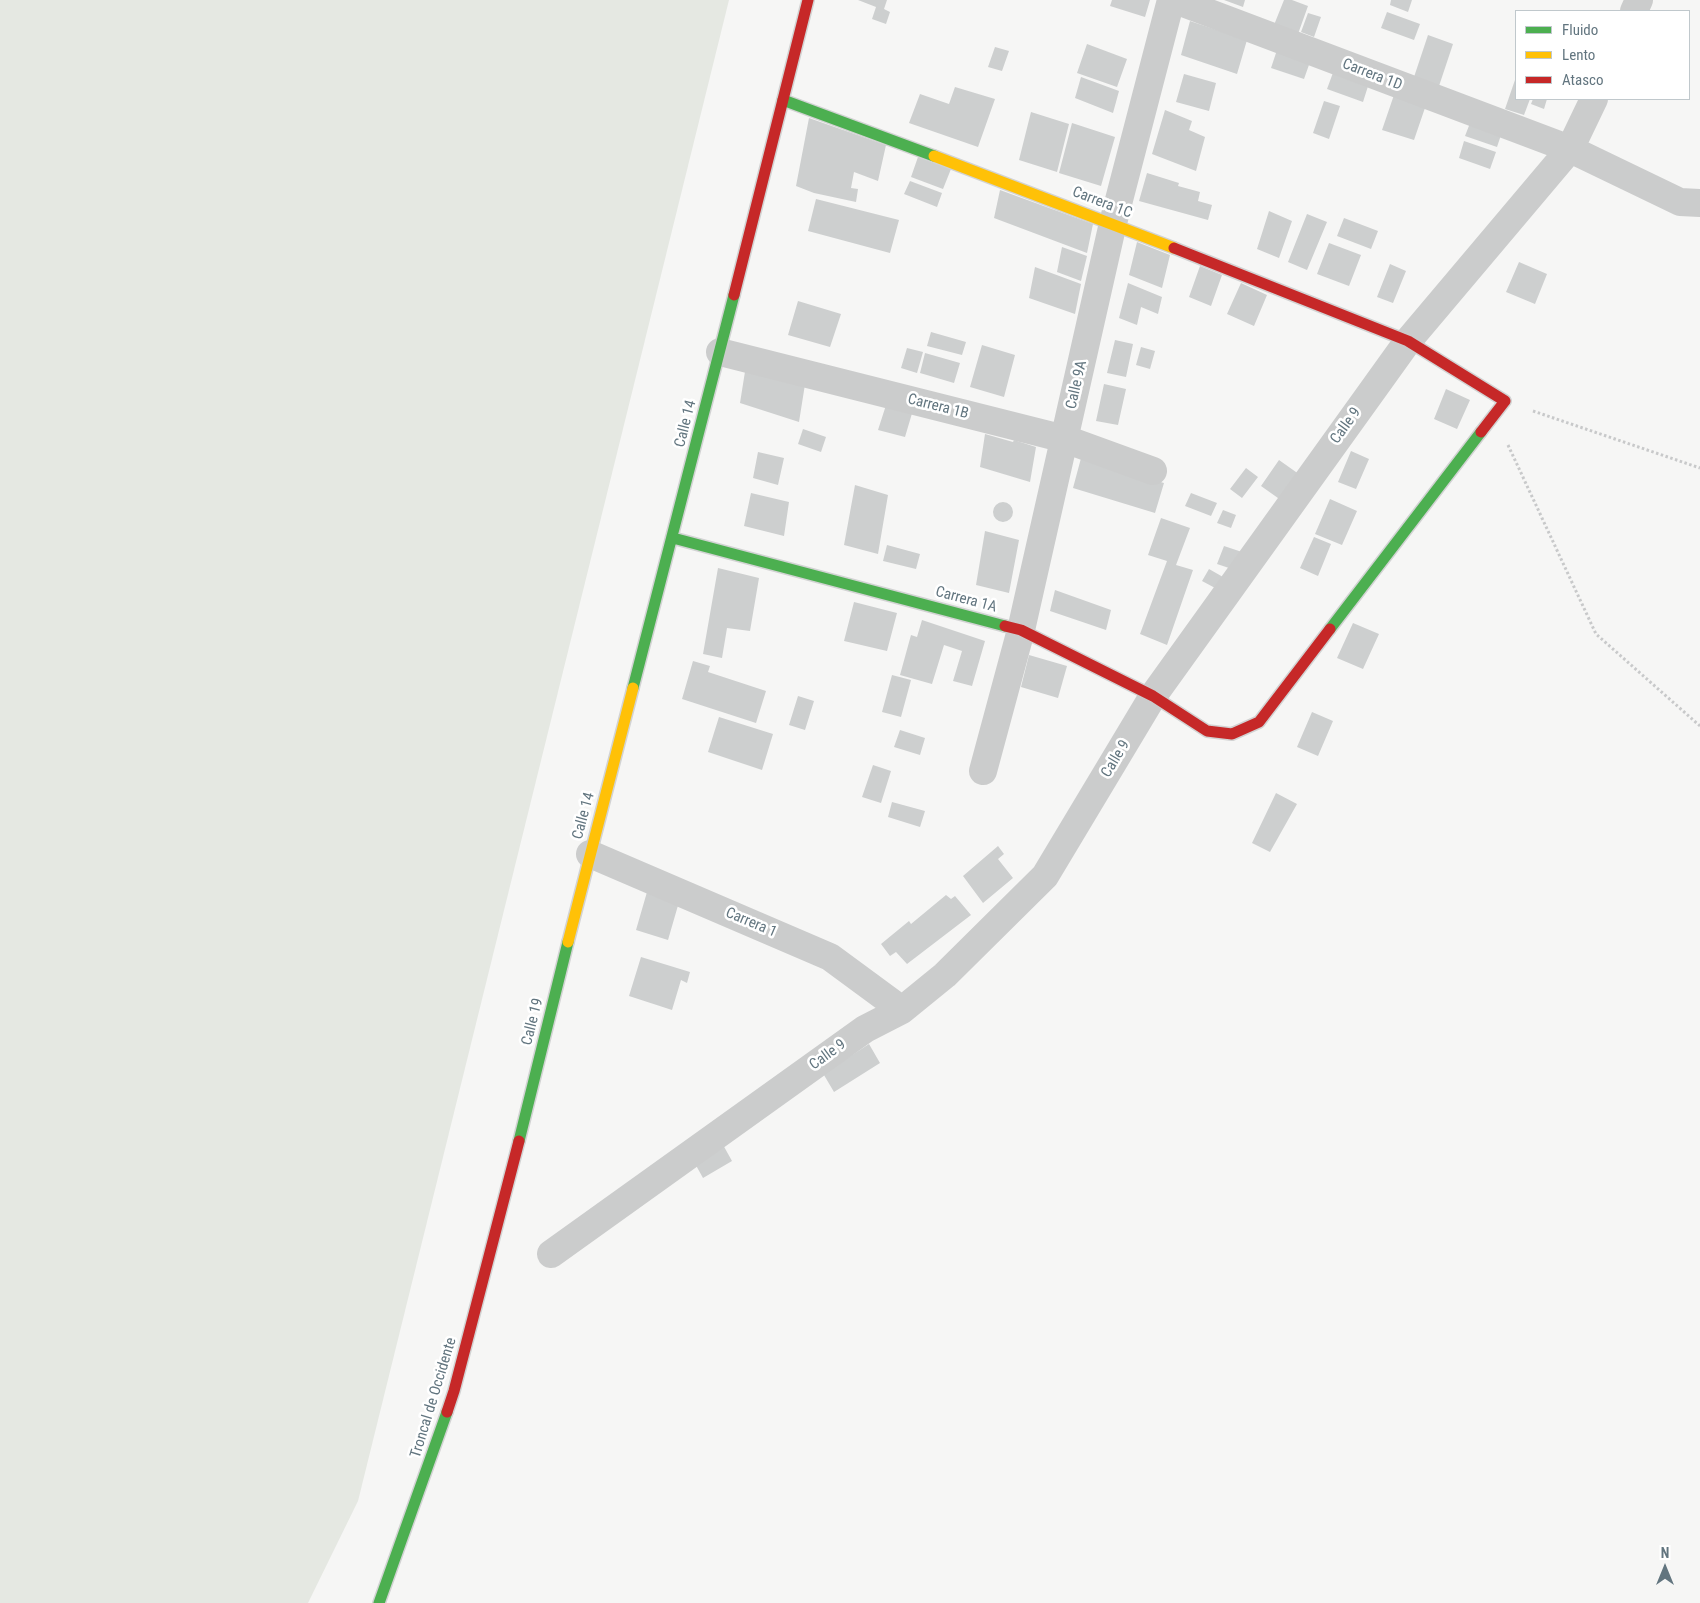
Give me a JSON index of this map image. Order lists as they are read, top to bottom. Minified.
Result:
{"streets":{"main road":["Carrera 1C","Calle 14","Carrera 1A","Calle 19","Troncal de Occidente"],"street":["Carrera 1D","Calle 9A","Carrera 1B","Calle 9","Carrera 1"]},"crossings":[["Carrera 1D","Calle 9A"],["Carrera 1D","Calle 9"],["Carrera 1C","Calle 9A"],["Carrera 1C","Calle 14"],["Carrera 1C","Calle 9"],["Carrera 1C","Carrera 1A"],["Calle 9A","Carrera 1B"],["Calle 9A","Carrera 1A"],["Carrera 1B","Calle 14"],["Calle 14","Carrera 1A"],["Calle 14","Carrera 1"],["Calle 14","Calle 19"],["Calle 9","Carrera 1A"],["Calle 9","Carrera 1"],["Carrera 1","Calle 19"],["Calle 19","Troncal de Occidente"]],"legend":["Fluido","Lento","Atasco"],"north":"top"}
